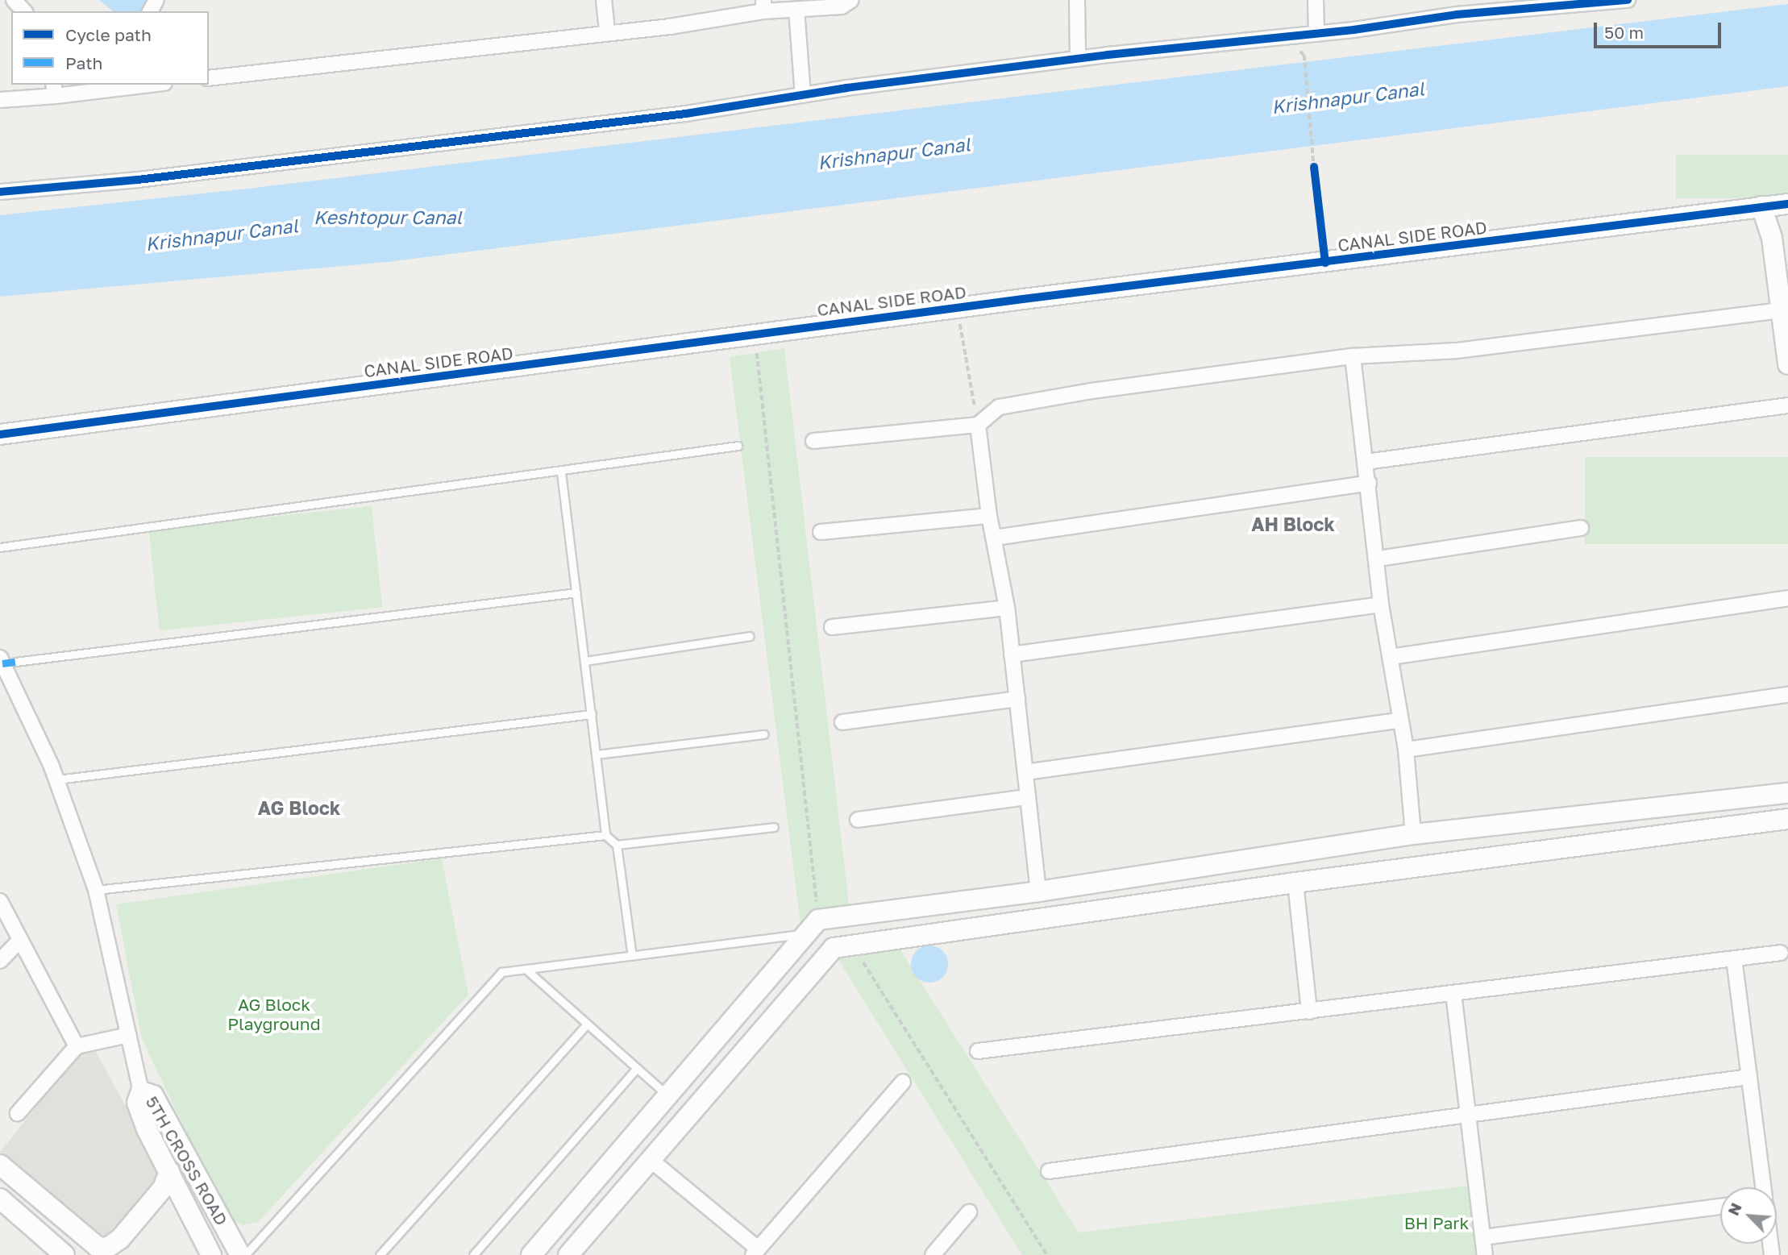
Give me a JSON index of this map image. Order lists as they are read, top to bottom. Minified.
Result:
{"streets":{"main road":["CANAL SIDE ROAD","5TH CROSS ROAD"]},"districts":["AH Block","AG Block"],"water":["Krishnapur Canal","Keshtopur Canal"],"parks":["AG Block Playground","BH Park"],"legend":["Cycle path","Path"],"scale_bar":"50 m","north":"top left"}
